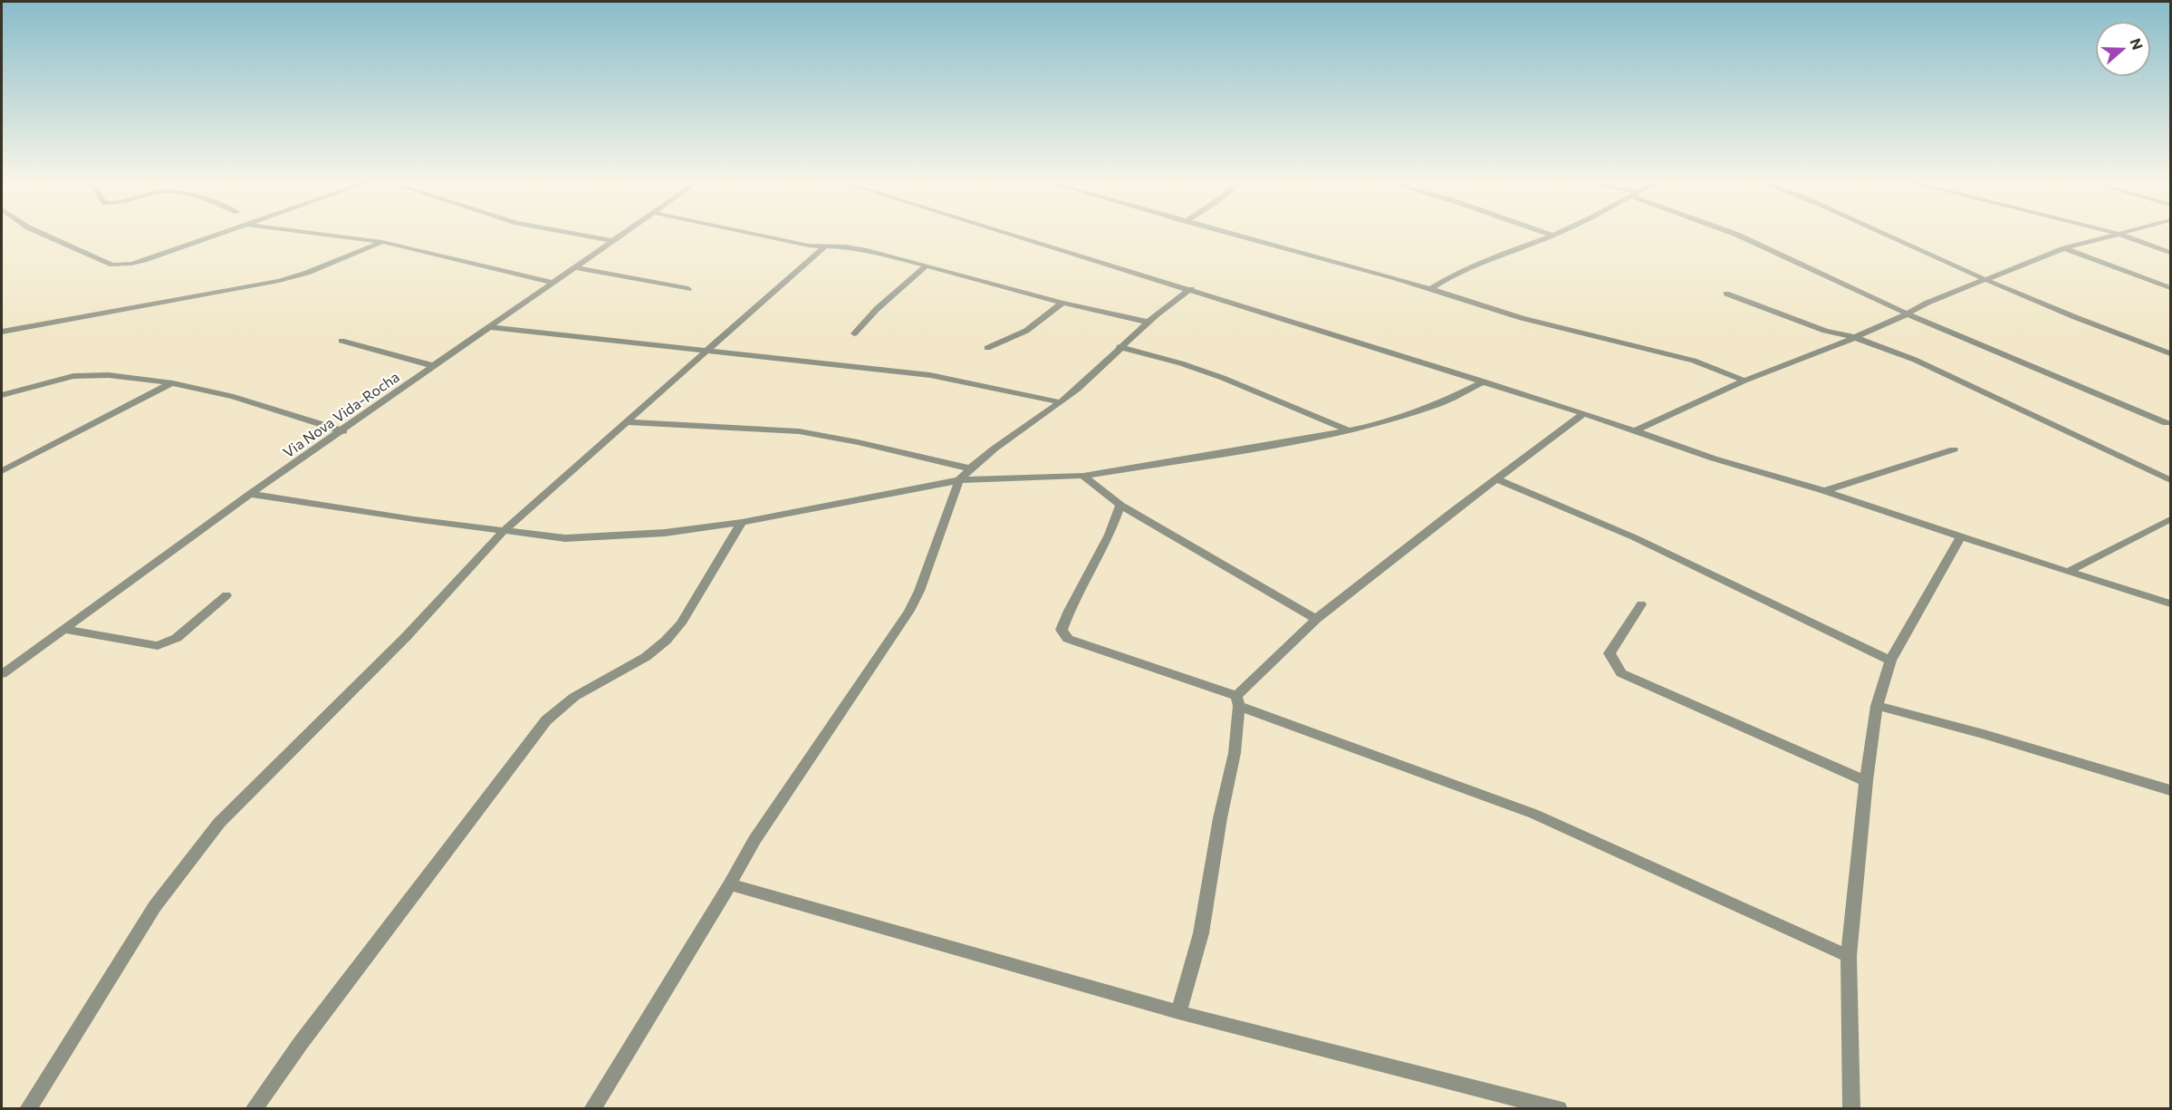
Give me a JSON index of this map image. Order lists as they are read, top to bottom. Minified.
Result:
{"streets":{"street":["Via Nova Vida-Rocha"]},"north":"right"}
